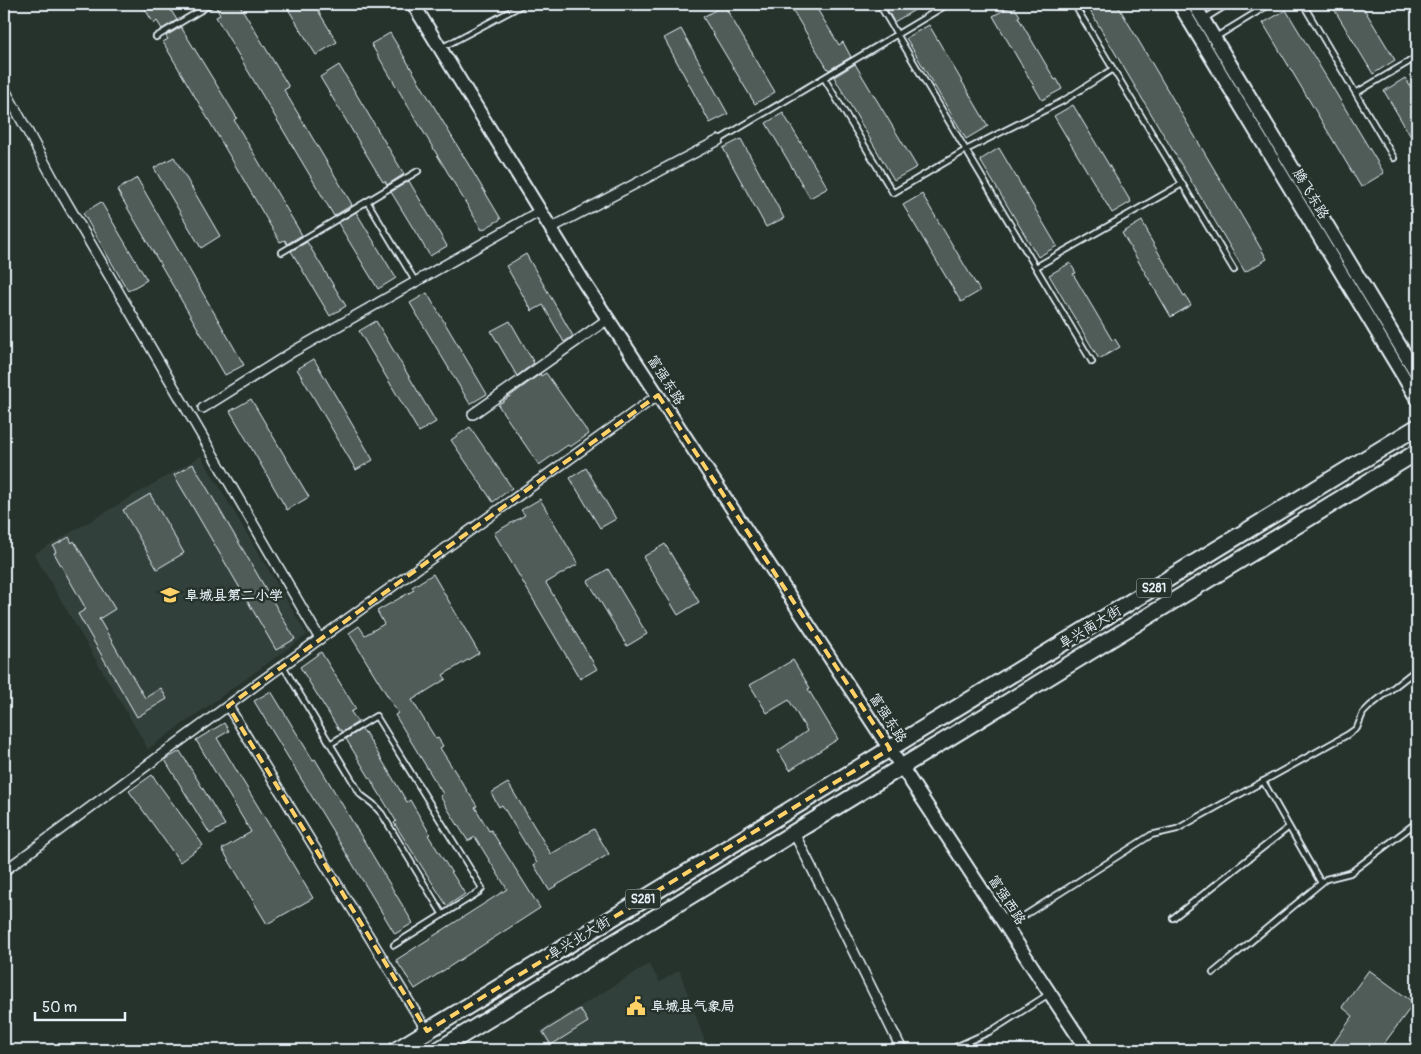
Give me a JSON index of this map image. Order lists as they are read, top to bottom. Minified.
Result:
{"streets":{"main road":["S281","阜兴南大街","阜兴北大街"],"street":["腾飞东路","富强东路","富强西路"]},"crossings":[["富强东路","阜兴南大街"],["富强东路","富强西路"],["富强东路","阜兴北大街"],["阜兴南大街","富强西路"],["阜兴南大街","阜兴北大街"],["富强西路","阜兴北大街"]],"places":{"school or university":["阜城县第二小学"],"public building":["阜城县气象局"]},"scale_bar":"50 m"}
